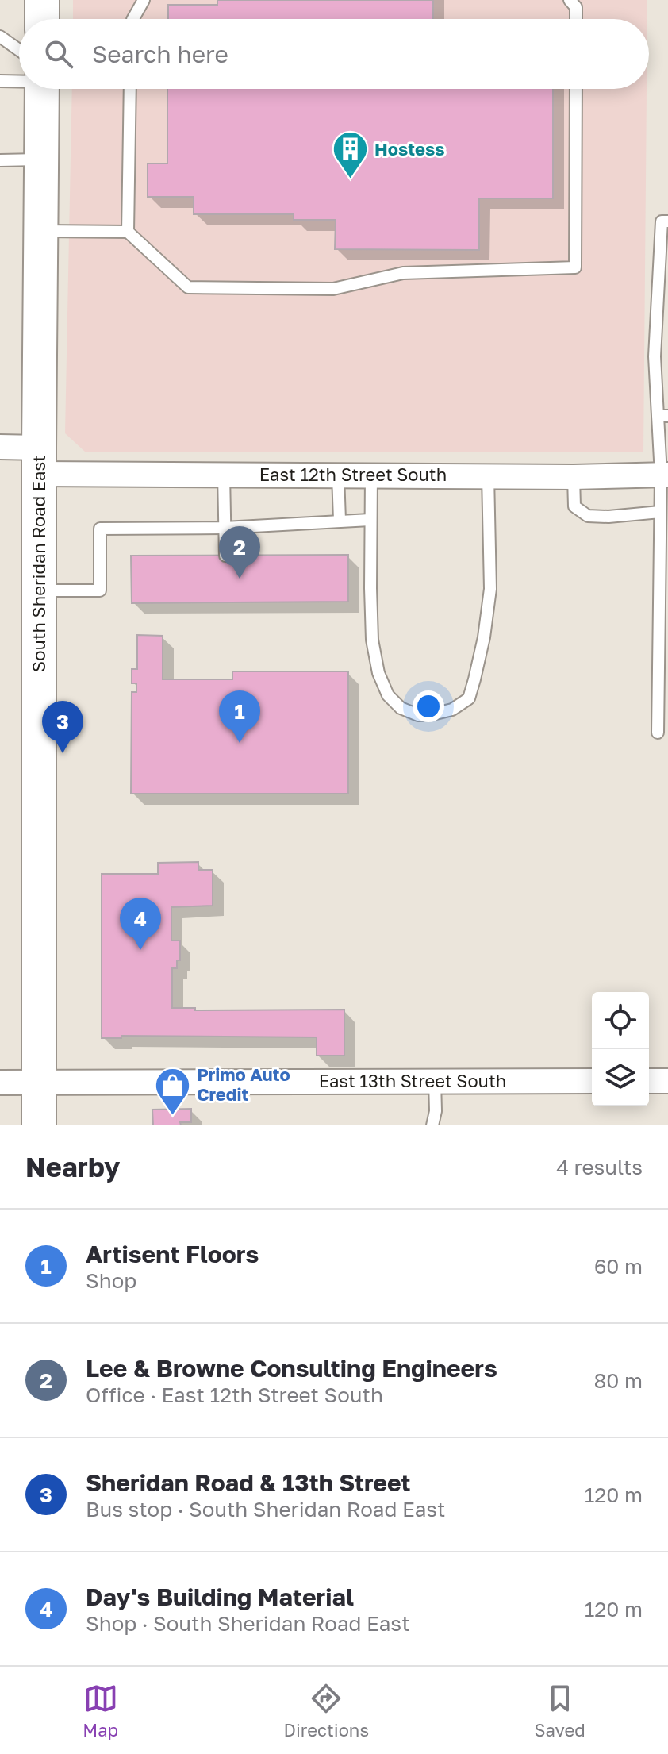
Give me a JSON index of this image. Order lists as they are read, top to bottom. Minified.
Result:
{"streets":{"main road":["South Sheridan Road East"],"street":["East 12th Street South","East 13th Street South"]},"crossings":[["East 12th Street South","South Sheridan Road East"],["South Sheridan Road East","East 13th Street South"]],"places":{"building":["Hostess"],"shop":["Primo Auto Credit"]},"page":{"search":"Search here","pins":["2","1","3","4"],"heading":["Nearby","4 results"],"list":[{"mark":"1","name":"Artisent Floors","note":"Shop","value":"60 m"},{"mark":"2","name":"Lee & Browne Consulting Engineers","note":"Office · East 12th Street South","value":"80 m"},{"mark":"3","name":"Sheridan Road & 13th Street","note":"Bus stop · South Sheridan Road East","value":"120 m"},{"mark":"4","name":"Day's Building Material","note":"Shop · South Sheridan Road East","value":"120 m"}],"nav":["Map","Directions","Saved"]}}
